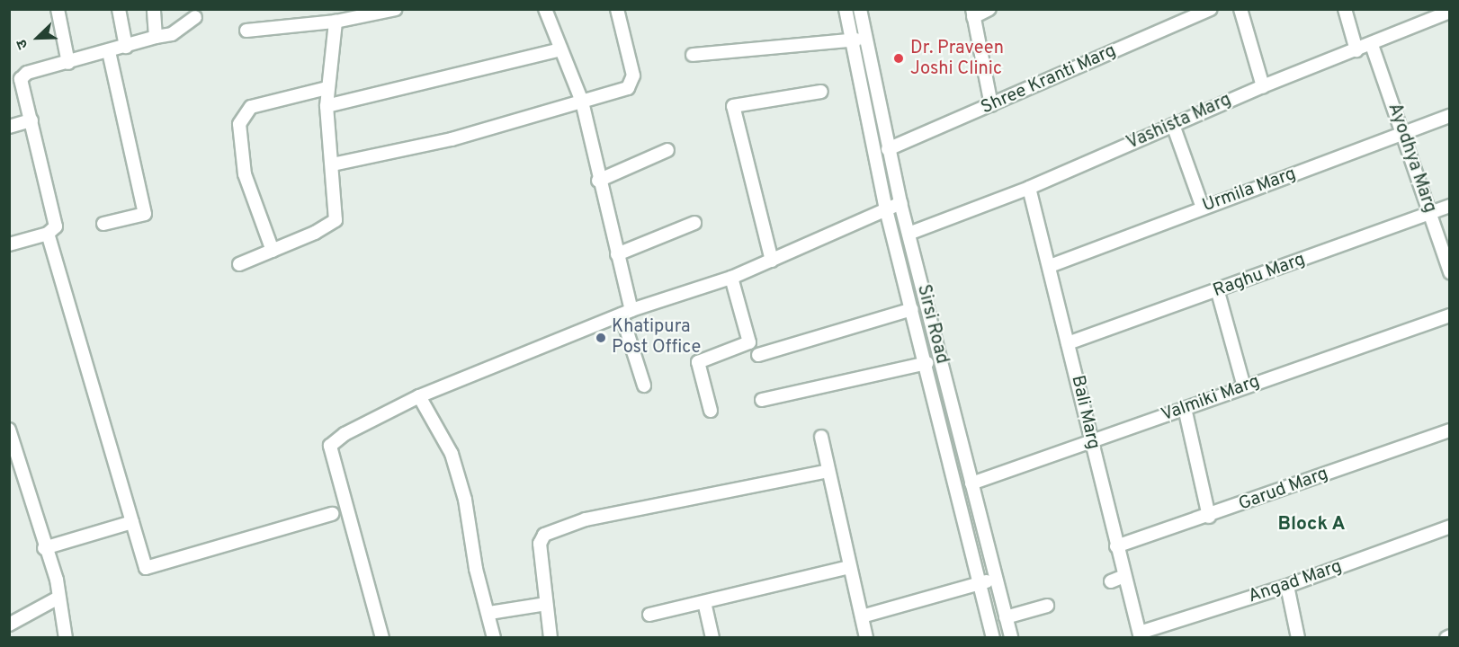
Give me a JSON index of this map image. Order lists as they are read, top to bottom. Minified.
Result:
{"streets":{"street":["Shree Kranti Marg","Vashista Marg","Ayodhya Marg","Urmila Marg","Raghu Marg","Sirsi Road","Valmiki Marg","Bali Marg","Garud Marg","Angad Marg"]},"crossings":[["Shree Kranti Marg","Sirsi Road"],["Vashista Marg","Ayodhya Marg"],["Vashista Marg","Sirsi Road"],["Vashista Marg","Bali Marg"],["Ayodhya Marg","Urmila Marg"],["Ayodhya Marg","Raghu Marg"],["Urmila Marg","Bali Marg"],["Raghu Marg","Bali Marg"],["Sirsi Road","Valmiki Marg"],["Valmiki Marg","Bali Marg"],["Bali Marg","Garud Marg"],["Bali Marg","Angad Marg"]],"districts":["Block A"],"places":["Dr. Praveen Joshi Clinic","Khatipura Post Office"],"north":"bottom left"}
